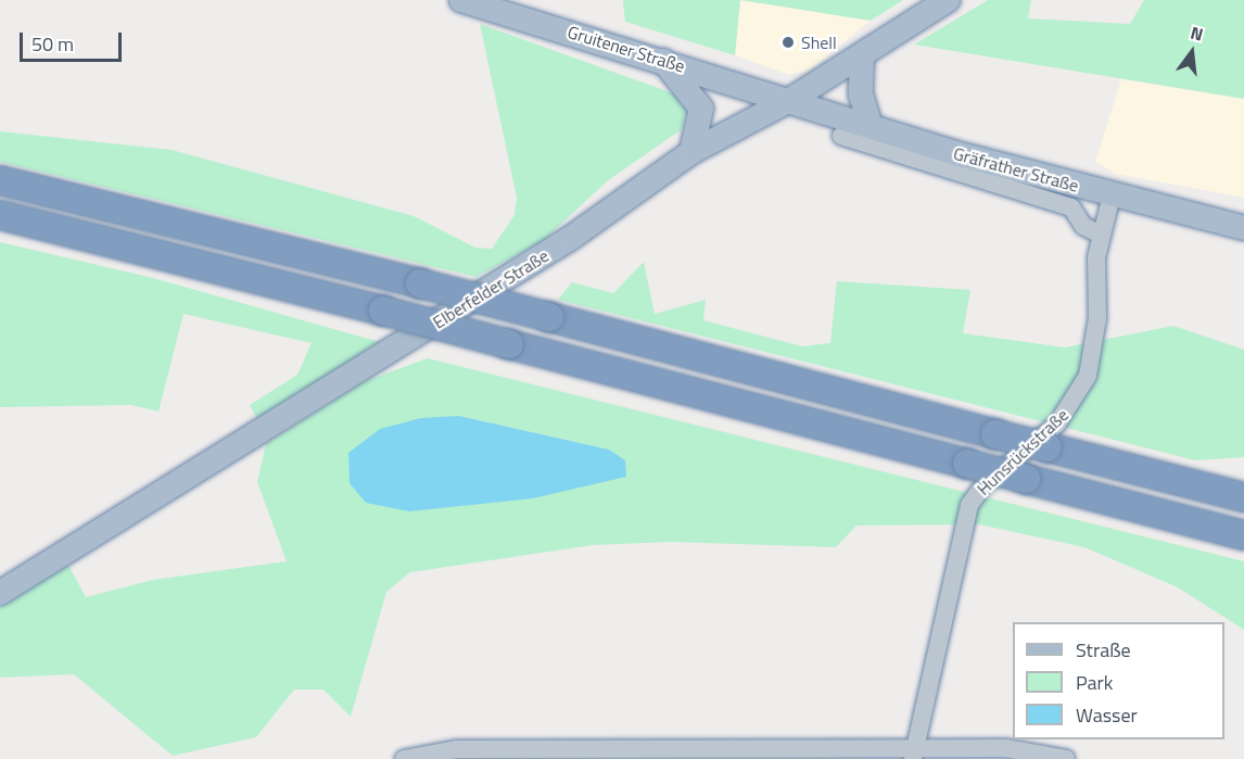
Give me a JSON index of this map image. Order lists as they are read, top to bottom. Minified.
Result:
{"streets":{"main road":["Gruitener Straße","Gräfrather Straße","Elberfelder Straße"],"street":["Hunsrückstraße"]},"crossings":[["Gruitener Straße","Gräfrather Straße"],["Gruitener Straße","Elberfelder Straße"],["Gräfrather Straße","Elberfelder Straße"],["Gräfrather Straße","Hunsrückstraße"]],"places":["Shell"],"legend":["Straße","Park","Wasser"],"scale_bar":"50 m","north":"top"}
